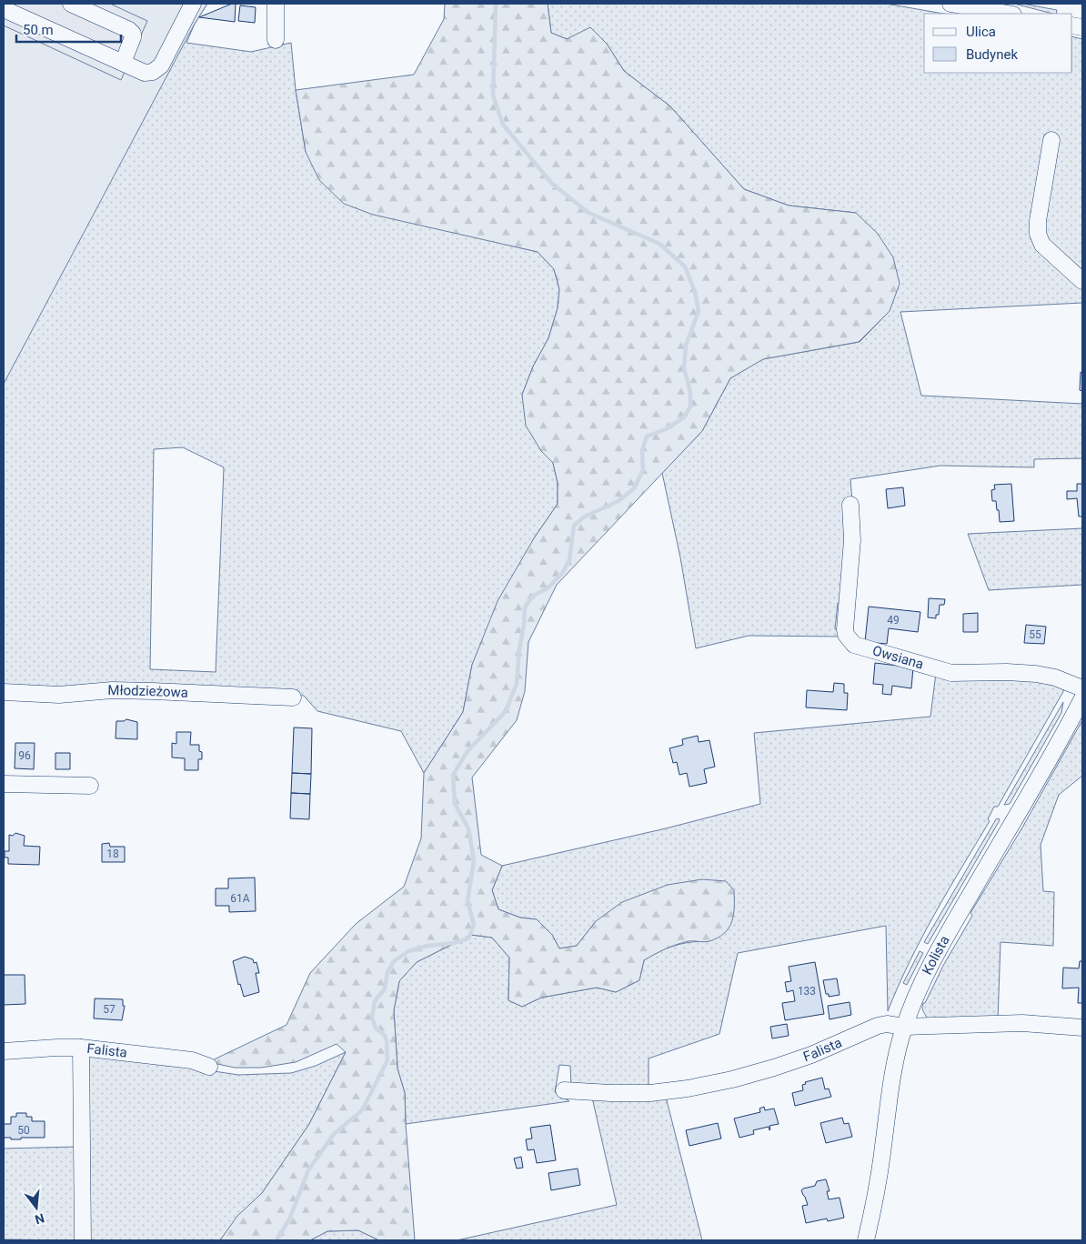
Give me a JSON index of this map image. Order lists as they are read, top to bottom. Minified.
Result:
{"streets":{"street":["Owsiana","Młodzieżowa","Kolista","Falista"]},"crossings":[["Kolista","Falista"]],"house_numbers":["49","55","96","18","61A","133","57","50"],"legend":["Ulica","Budynek"],"scale_bar":"50 m","north":"bottom"}
